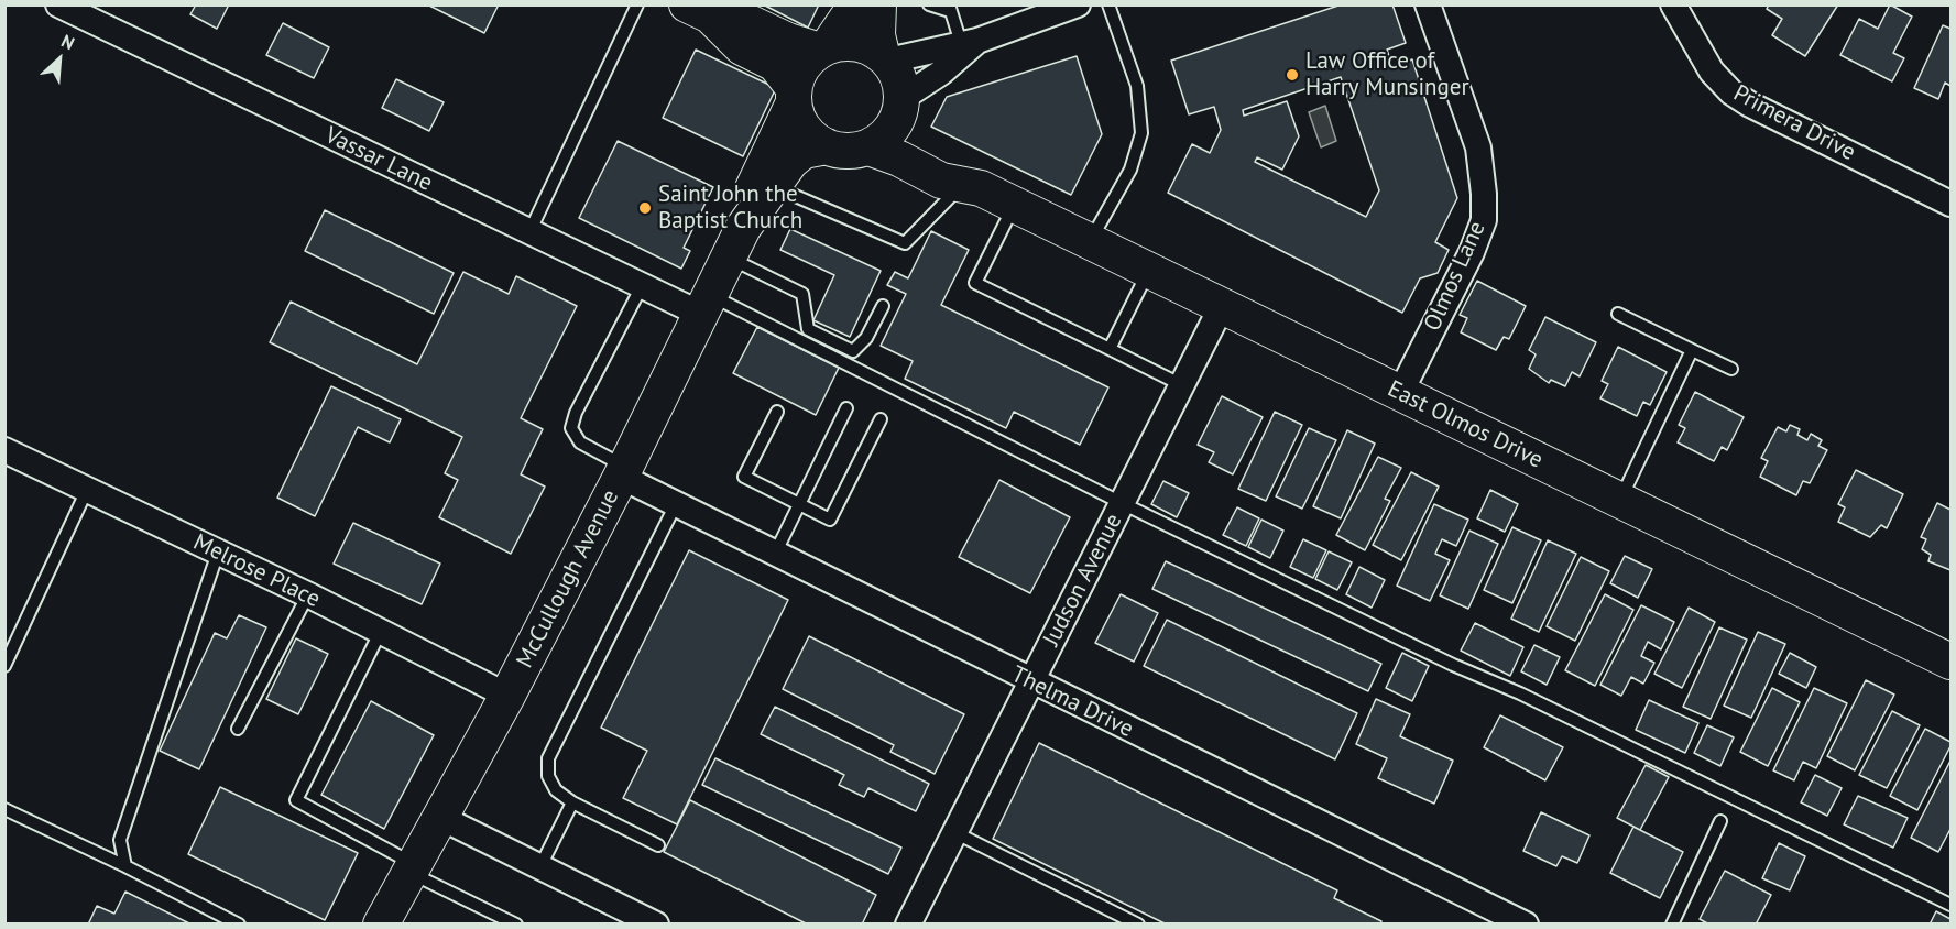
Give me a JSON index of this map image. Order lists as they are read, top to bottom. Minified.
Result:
{"streets":{"street":["Primera Drive","Vassar Lane","Olmos Lane","East Olmos Drive","Melrose Place","McCullough Avenue","Judson Avenue","Thelma Drive"]},"crossings":[["Vassar Lane","McCullough Avenue"],["Olmos Lane","East Olmos Drive"],["East Olmos Drive","McCullough Avenue"],["East Olmos Drive","Judson Avenue"],["Melrose Place","McCullough Avenue"],["McCullough Avenue","Thelma Drive"],["Judson Avenue","Thelma Drive"]],"places":["Law Office of Harry Munsinger","Saint John the Baptist Church"],"north":"top right"}
